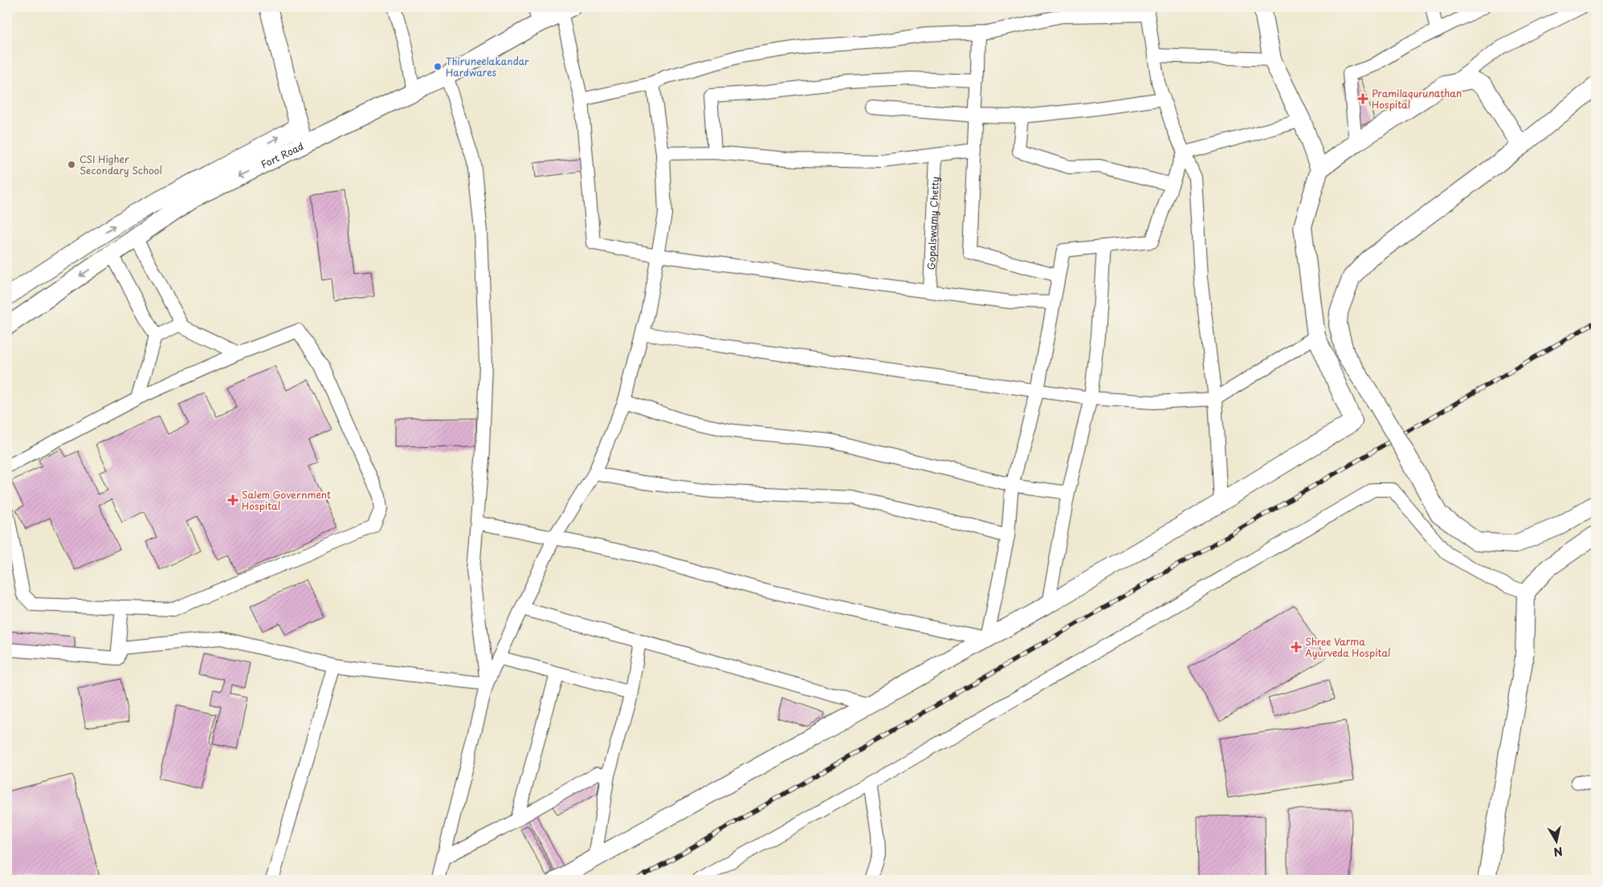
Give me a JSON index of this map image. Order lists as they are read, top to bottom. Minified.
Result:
{"streets":{"street":["Fort Road","Gopalswamy Chetty"]},"places":{"other":["Thiruneelakandar Hardwares","CSI Higher Secondary School"],"health":["Pramilagurunathan Hospital","Salem Government Hospital","Shree Varma Ayurveda Hospital"]},"north":"bottom"}
